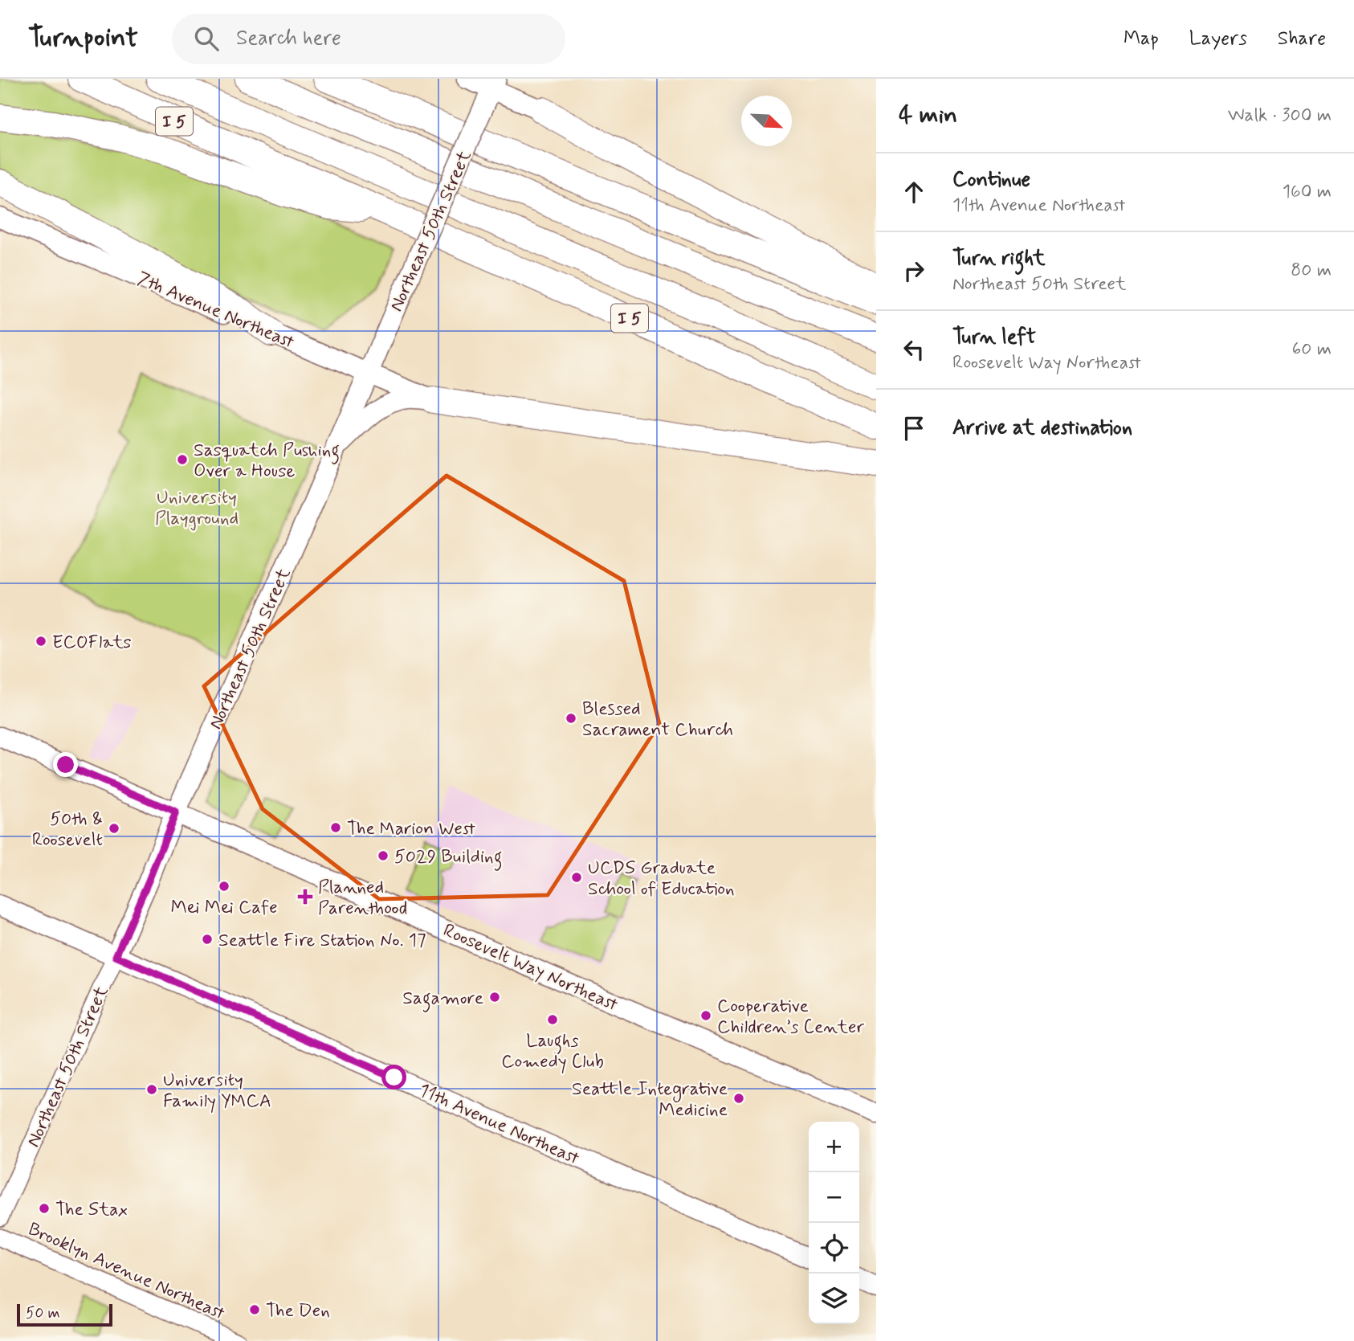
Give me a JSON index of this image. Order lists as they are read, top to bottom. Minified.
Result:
{"streets":{"highway":["I 5"],"main road":["Northeast 50th Street","7th Avenue Northeast","Roosevelt Way Northeast","11th Avenue Northeast"],"street":["Brooklyn Avenue Northeast"]},"crossings":[["Northeast 50th Street","7th Avenue Northeast"],["Northeast 50th Street","Roosevelt Way Northeast"],["Northeast 50th Street","11th Avenue Northeast"]],"parks":["University Playground"],"places":{"other":["Sasquatch Pushing Over a House","ECOFlats","Blessed Sacrament Church","The Marion West","50th & Roosevelt","5029 Building","UCDS Graduate School of Education","Mei Mei Cafe","Seattle Fire Station No. 17","Sagamore","Cooperative Children’s Center","Laughs Comedy Club","University Family YMCA","Seattle Integrative Medicine","The Stax","The Den"],"health":["Planned Parenthood"]},"scale_bar":"50 m","north":"bottom right","page":{"header":"Turnpoint","search":"Search here","nav":["Map","Layers","Share"],"heading":["4 min","Walk · 300 m"],"list":[["Continue","11th Avenue Northeast","160 m"],["Turn right","Northeast 50th Street","80 m"],["Turn left","Roosevelt Way Northeast","60 m"],"Arrive at destination"],"map_buttons":["+","−"],"scale":"50 m"}}
